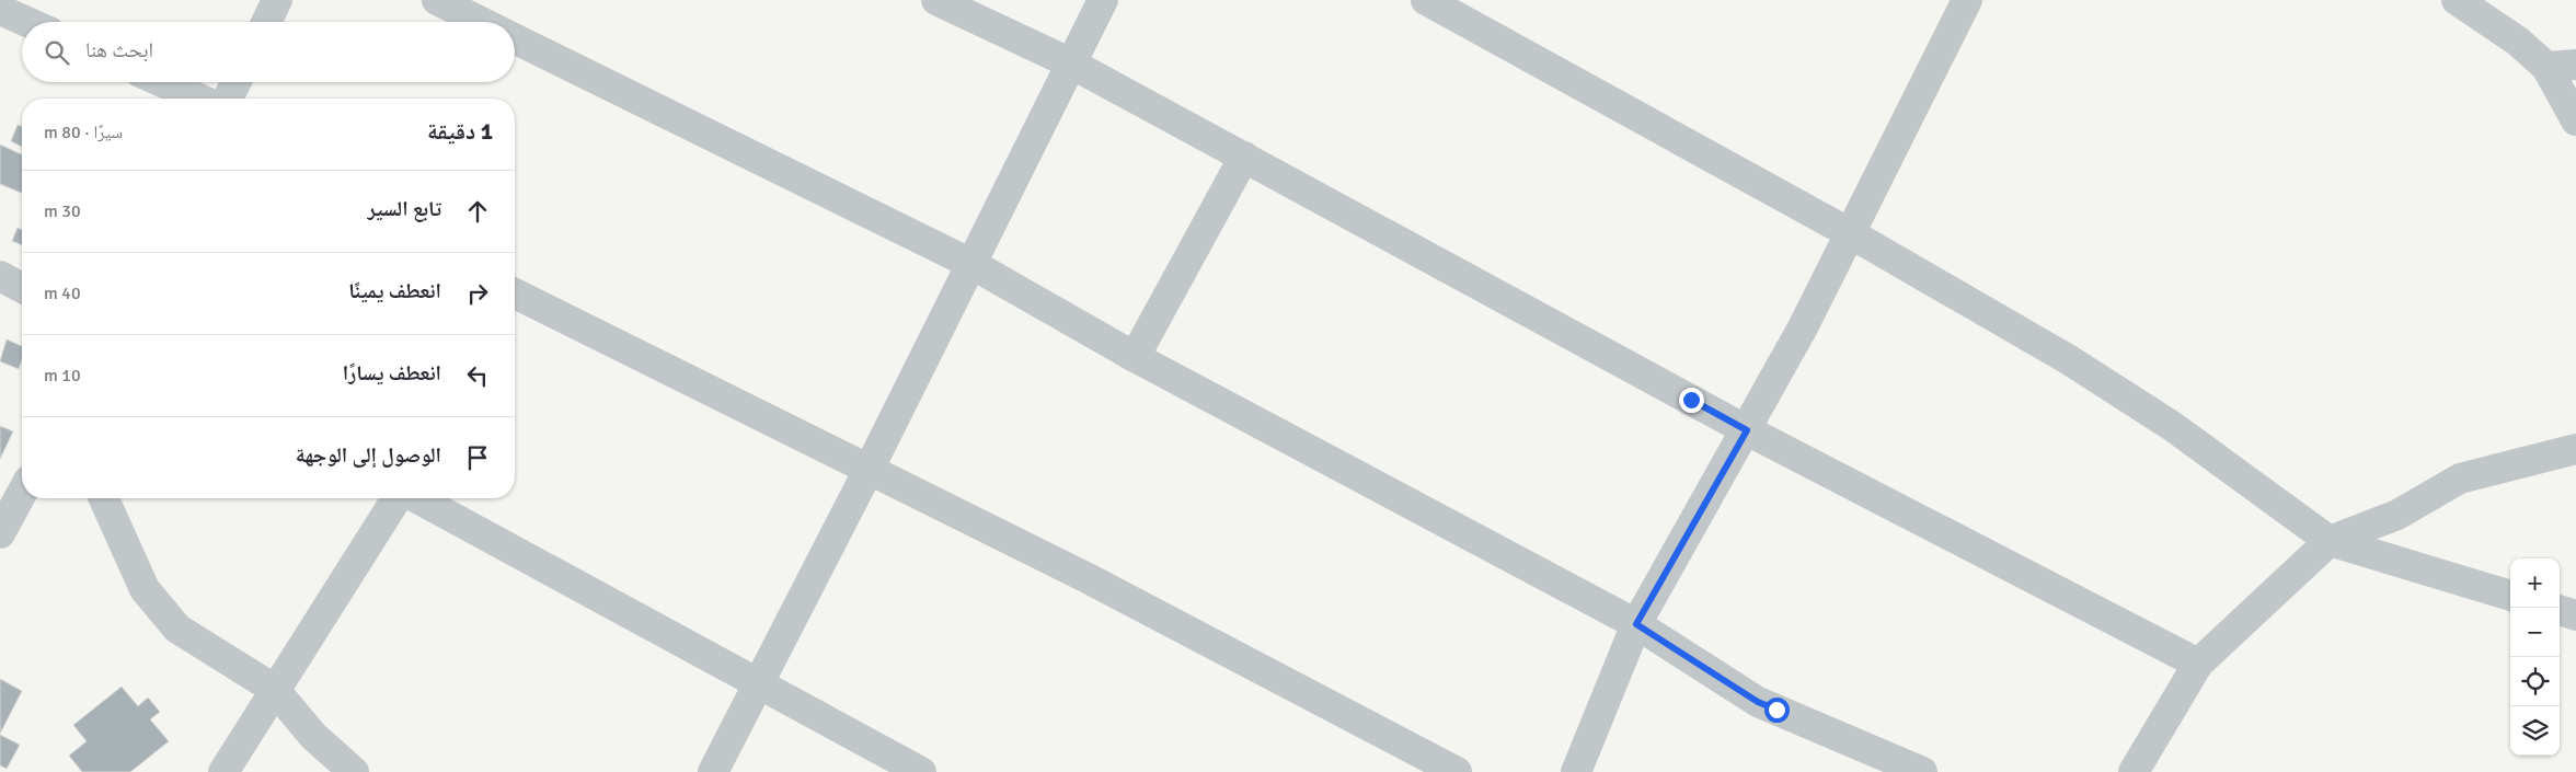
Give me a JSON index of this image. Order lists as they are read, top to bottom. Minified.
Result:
{"page":{"search":"ابحث هنا","heading":["1 دقيقة","سيرًا · 80 m"],"list":[["تابع السير","30 m"],["انعطف يمينًا","40 m"],["انعطف يسارًا","10 m"],"الوصول إلى الوجهة"],"map_buttons":["+","−"]}}
